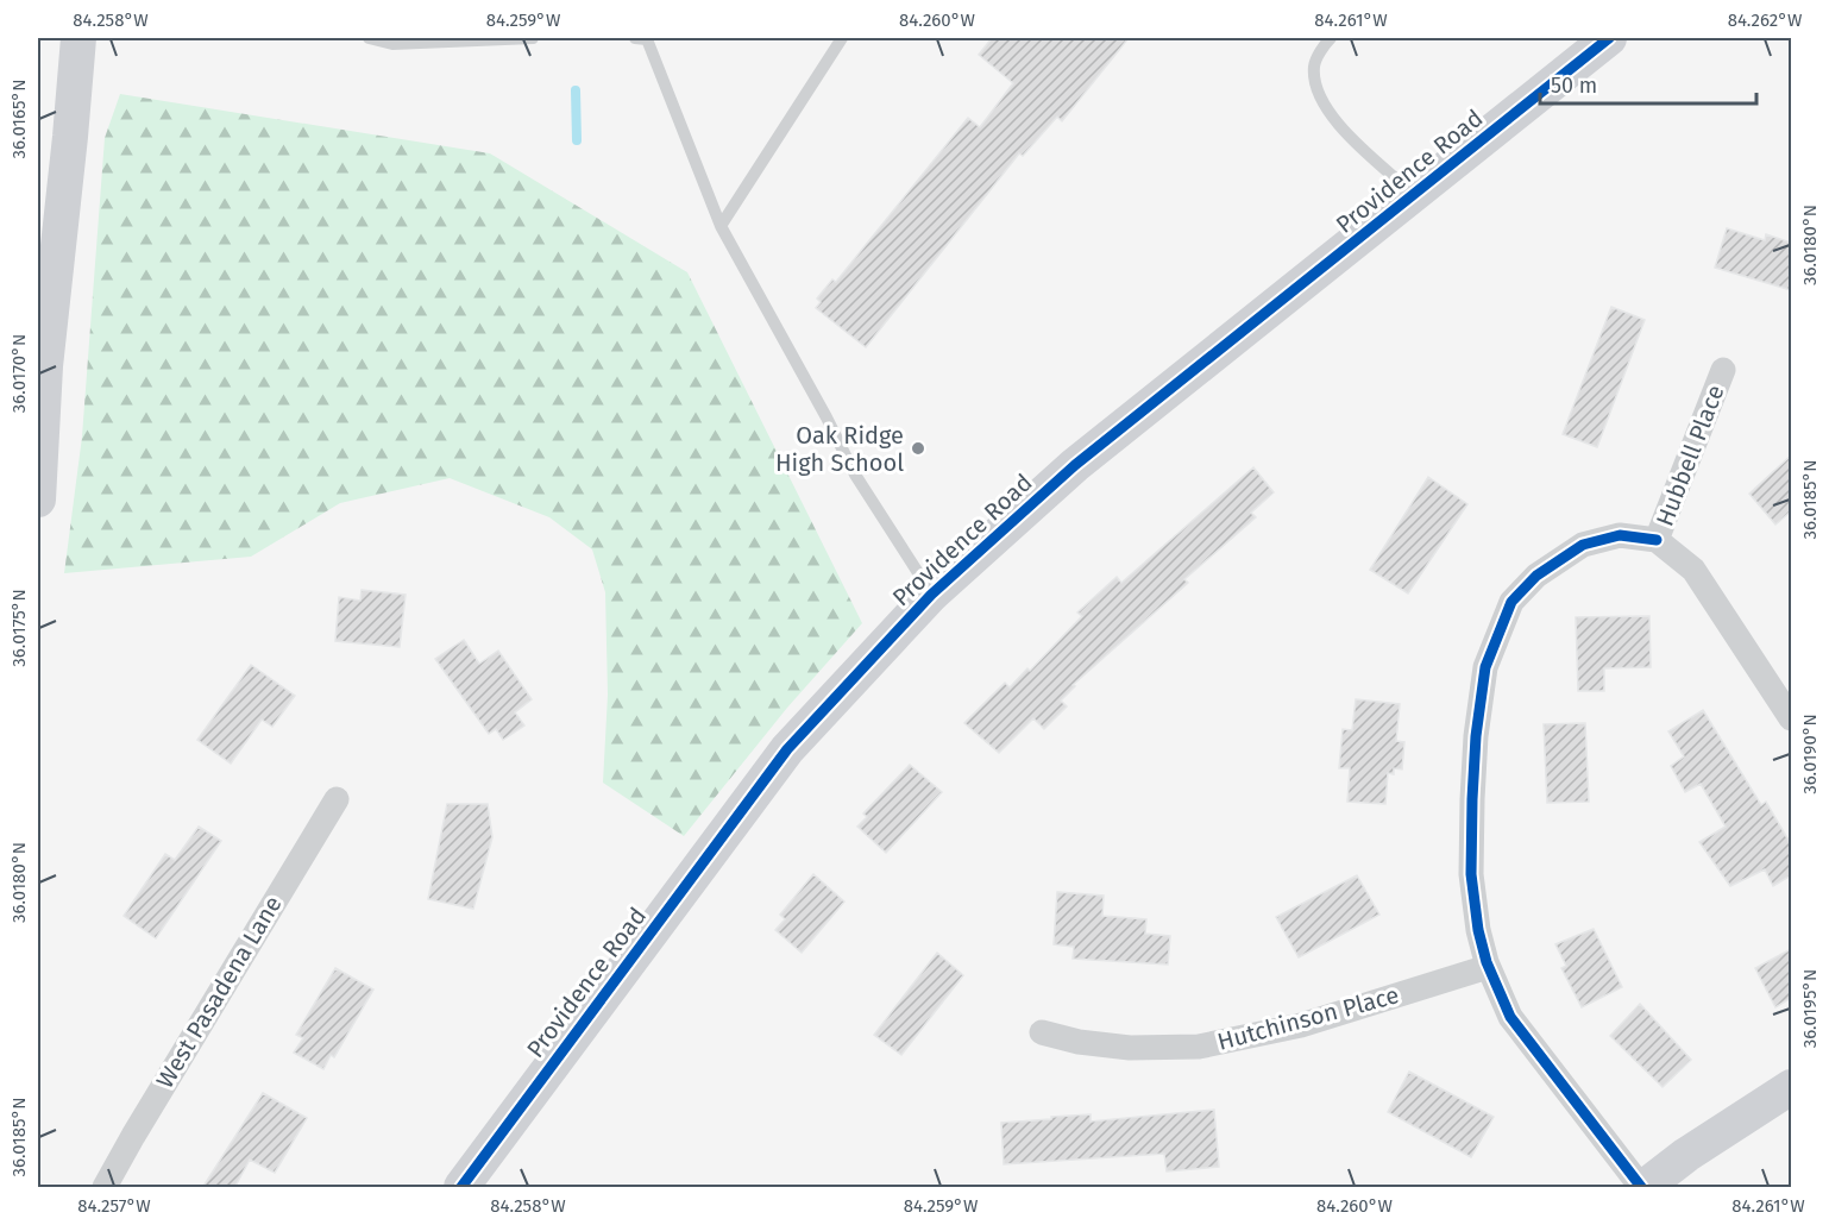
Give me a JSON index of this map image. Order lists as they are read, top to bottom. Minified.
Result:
{"streets":{"street":["Providence Road","Hubbell Place","West Pasadena Lane","Hutchinson Place"]},"places":["Oak Ridge High School"],"scale_bar":"50 m","coordinates":["84.258°W","84.259°W","84.260°W","84.261°W","84.262°W","36.0165°N","36.0180°N","36.0170°N","36.0185°N","36.0175°N","36.0190°N","36.0195°N","84.257°W"]}
